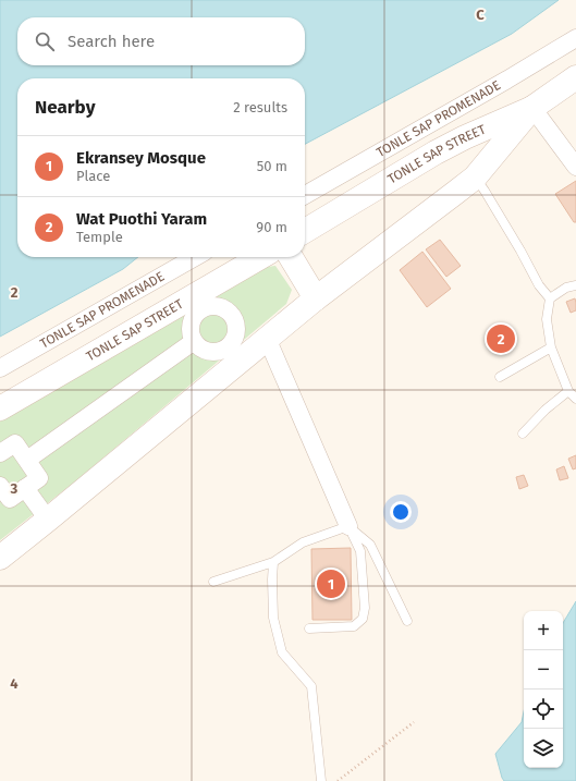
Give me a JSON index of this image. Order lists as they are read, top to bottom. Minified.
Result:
{"streets":{"street":["TONLE SAP PROMENADE","TONLE SAP STREET"]},"page":{"search":"Search here","heading":["Nearby","2 results"],"list":[{"mark":"1","name":"Ekransey Mosque","note":"Place","value":"50 m"},{"mark":"2","name":"Wat Puothi Yaram","note":"Temple","value":"90 m"}],"pins":["2","1"],"map_buttons":["+","−"]},"grid":{"columns":["C"],"rows":["2","3","4"]}}
